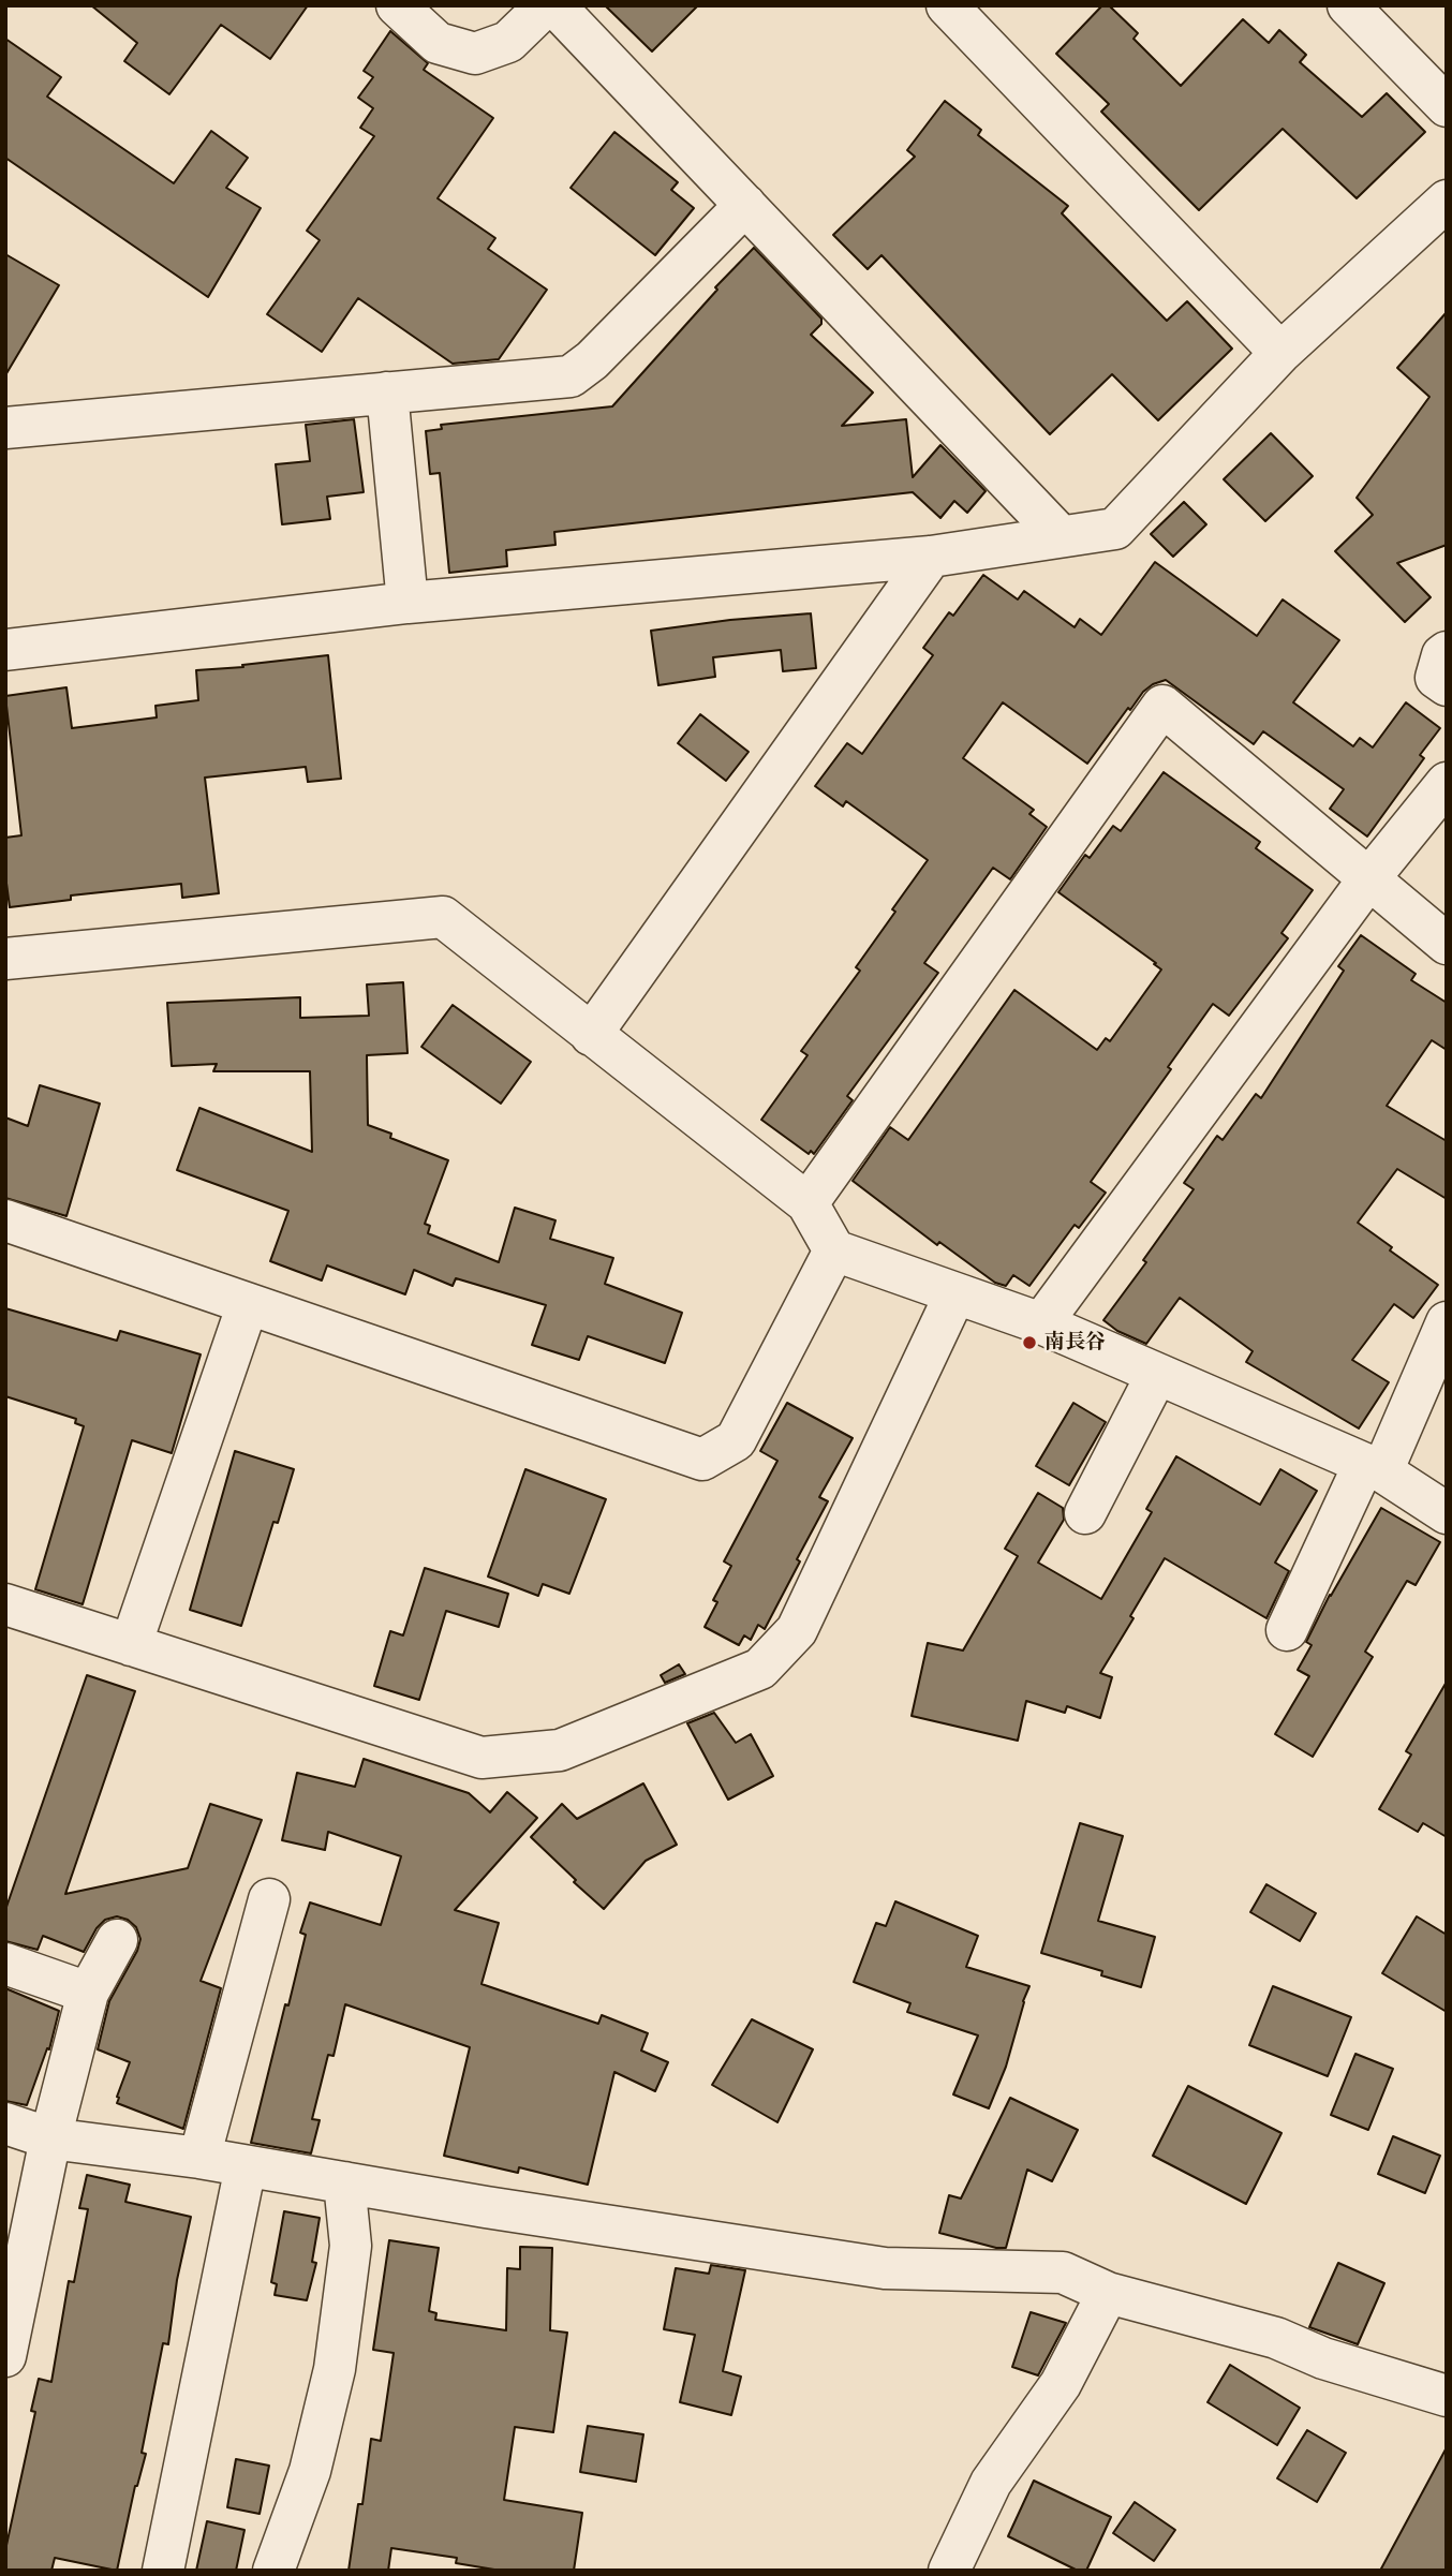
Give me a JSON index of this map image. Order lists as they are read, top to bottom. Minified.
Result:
{"places":["南長谷"]}
